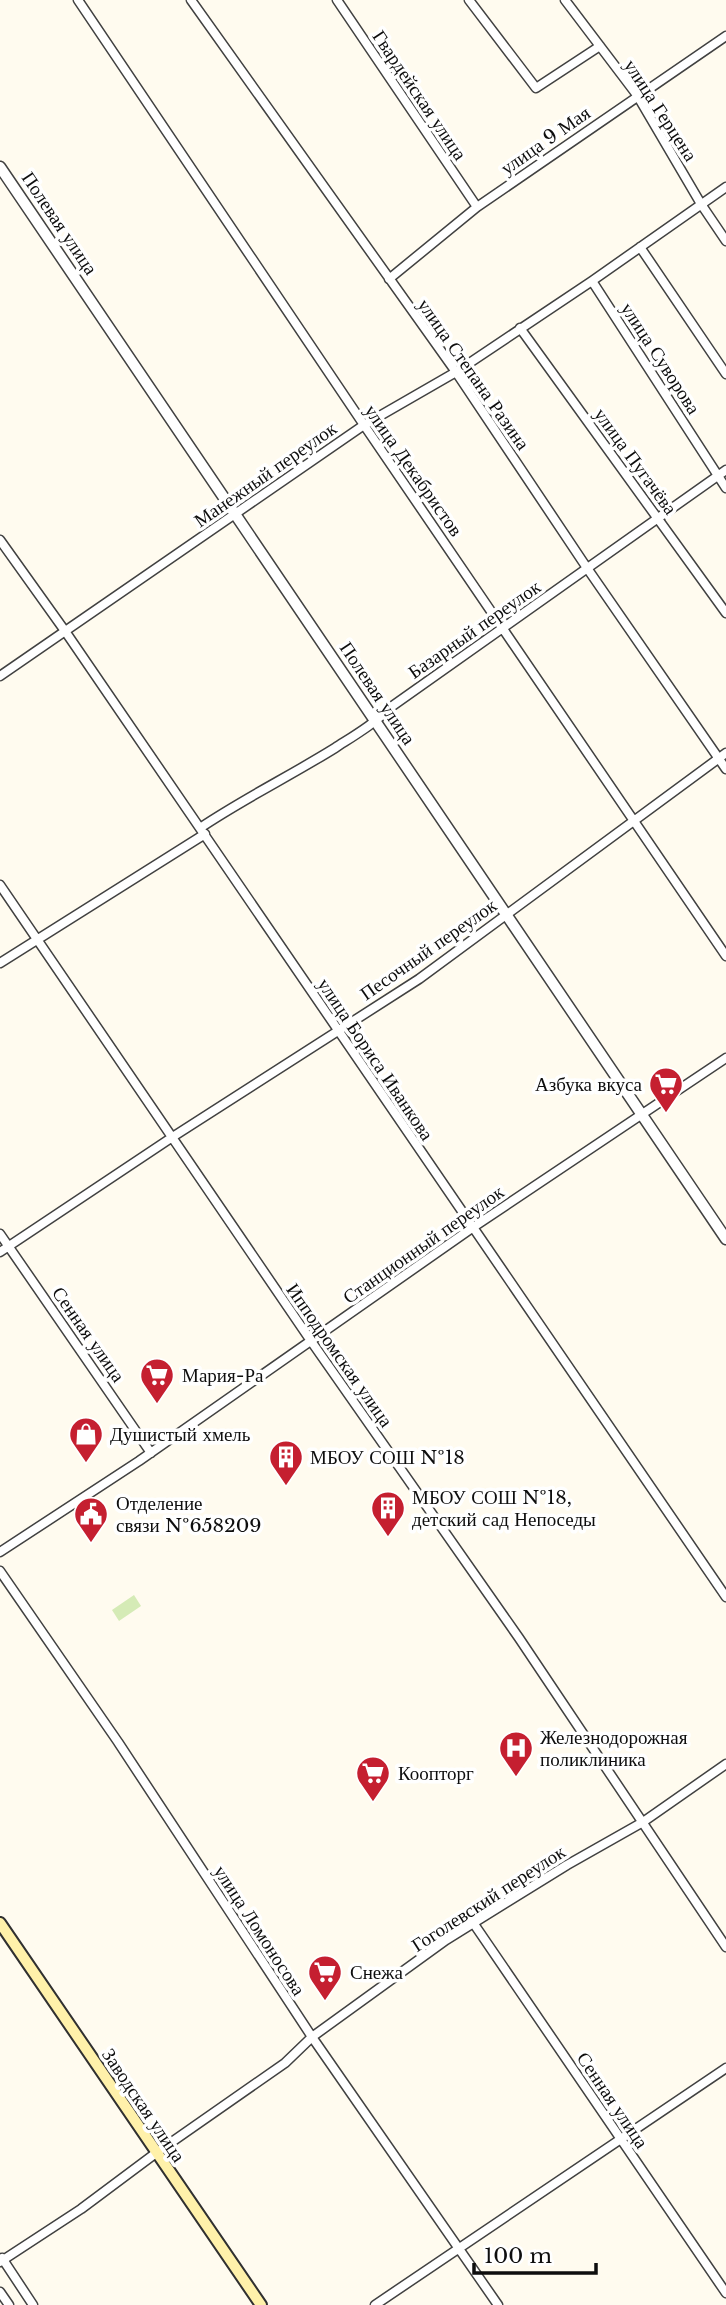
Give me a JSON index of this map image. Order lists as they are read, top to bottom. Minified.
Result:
{"streets":{"main road":["Заводская улица"],"street":["Гвардейская улица","улица Герцена","улица 9 Мая","Полевая улица","улица Суворова","улица Степана Разина","улица Пугачёва","улица Декабристов","Манежный переулок","Базарный переулок","Песочный переулок","улица Бориса Иванкова","Станционный переулок","Сенная улица","Ипподромская улица","Гоголевский переулок","улица Ломоносова"]},"crossings":[["Гвардейская улица","улица 9 Мая"],["улица Герцена","улица 9 Мая"],["улица Герцена","Манежный переулок"],["улица 9 Мая","улица Степана Разина"],["Полевая улица","Манежный переулок"],["Полевая улица","Базарный переулок"],["Полевая улица","Песочный переулок"],["Полевая улица","Станционный переулок"],["улица Суворова","Манежный переулок"],["улица Суворова","Базарный переулок"],["улица Степана Разина","Манежный переулок"],["улица Степана Разина","Базарный переулок"],["улица Степана Разина","Песочный переулок"],["улица Пугачёва","Манежный переулок"],["улица Пугачёва","Базарный переулок"],["улица Декабристов","Манежный переулок"],["улица Декабристов","Базарный переулок"],["улица Декабристов","Песочный переулок"],["Манежный переулок","улица Бориса Иванкова"],["Базарный переулок","улица Бориса Иванкова"],["Базарный переулок","Ипподромская улица"],["Песочный переулок","улица Бориса Иванкова"],["Песочный переулок","Сенная улица"],["Песочный переулок","Ипподромская улица"],["улица Бориса Иванкова","Станционный переулок"],["Станционный переулок","Сенная улица"],["Станционный переулок","Ипподромская улица"],["Сенная улица","Гоголевский переулок"],["Ипподромская улица","Гоголевский переулок"],["Гоголевский переулок","улица Ломоносова"],["Гоголевский переулок","Заводская улица"]],"places":{"supermarket":["Азбука вкуса","Мария-Ра","Коопторг","Снежа"],"shop":["Душистый хмель"],"building":["МБОУ СОШ №18","МБОУ СОШ №18, детский сад Непоседы"],"public building":["Отделение связи №658209"],"hospital":["Железнодорожная поликлиника"]},"scale_bar":"100 m"}
